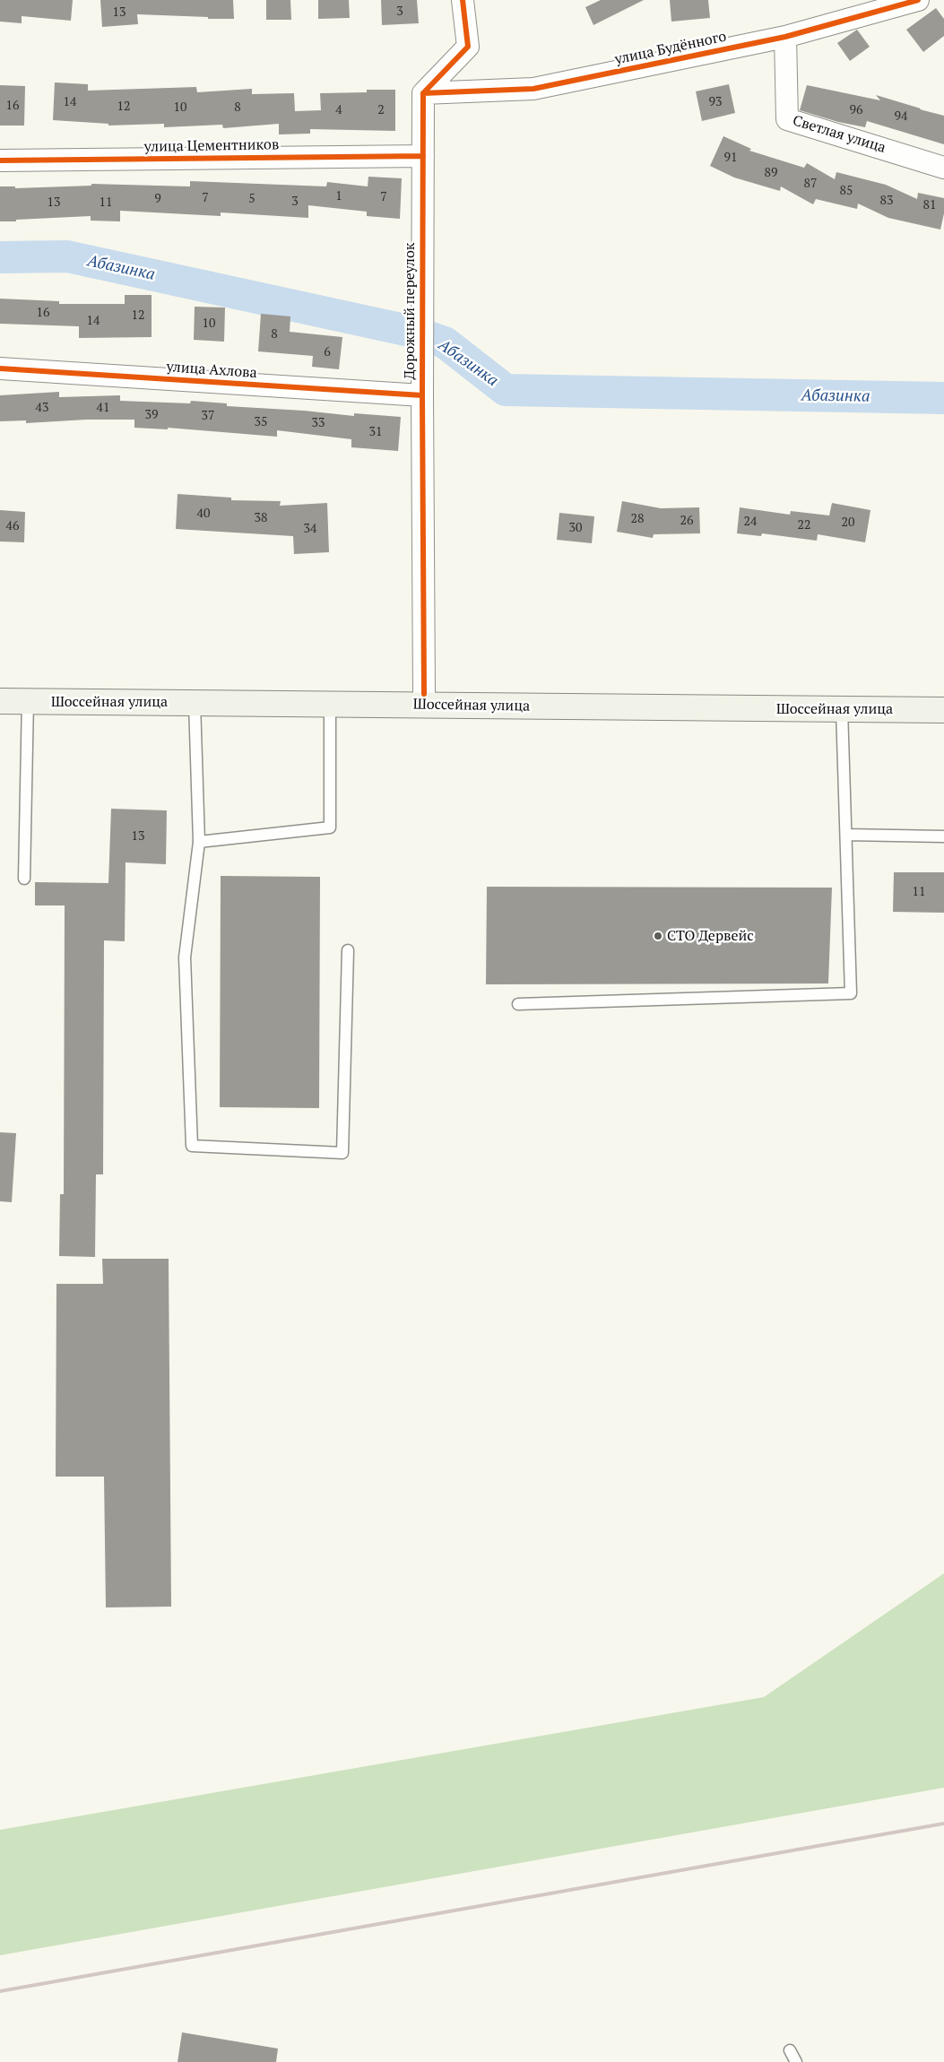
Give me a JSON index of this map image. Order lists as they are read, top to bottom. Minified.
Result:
{"streets":{"main road":["Шоссейная улица"],"street":["улица Будённого","Светлая улица","улица Цементников","Дорожный переулок","улица Ахлова"]},"crossings":[["улица Будённого","Светлая улица"],["улица Будённого","Дорожный переулок"],["улица Цементников","Дорожный переулок"],["Дорожный переулок","улица Ахлова"],["Дорожный переулок","Шоссейная улица"]],"water":["Абазинка"],"places":["СТО Дервейс"],"house_numbers":["3","13","14","93","16","12","10","8","4","2","96","94","91","89","87","85","1","7","7","9","5","83","3","13","11","81","16","12","14","10","8","6","43","41","39","37","35","33","31","40","38","28","26","24","20","22","46","30","34","13","11"]}
